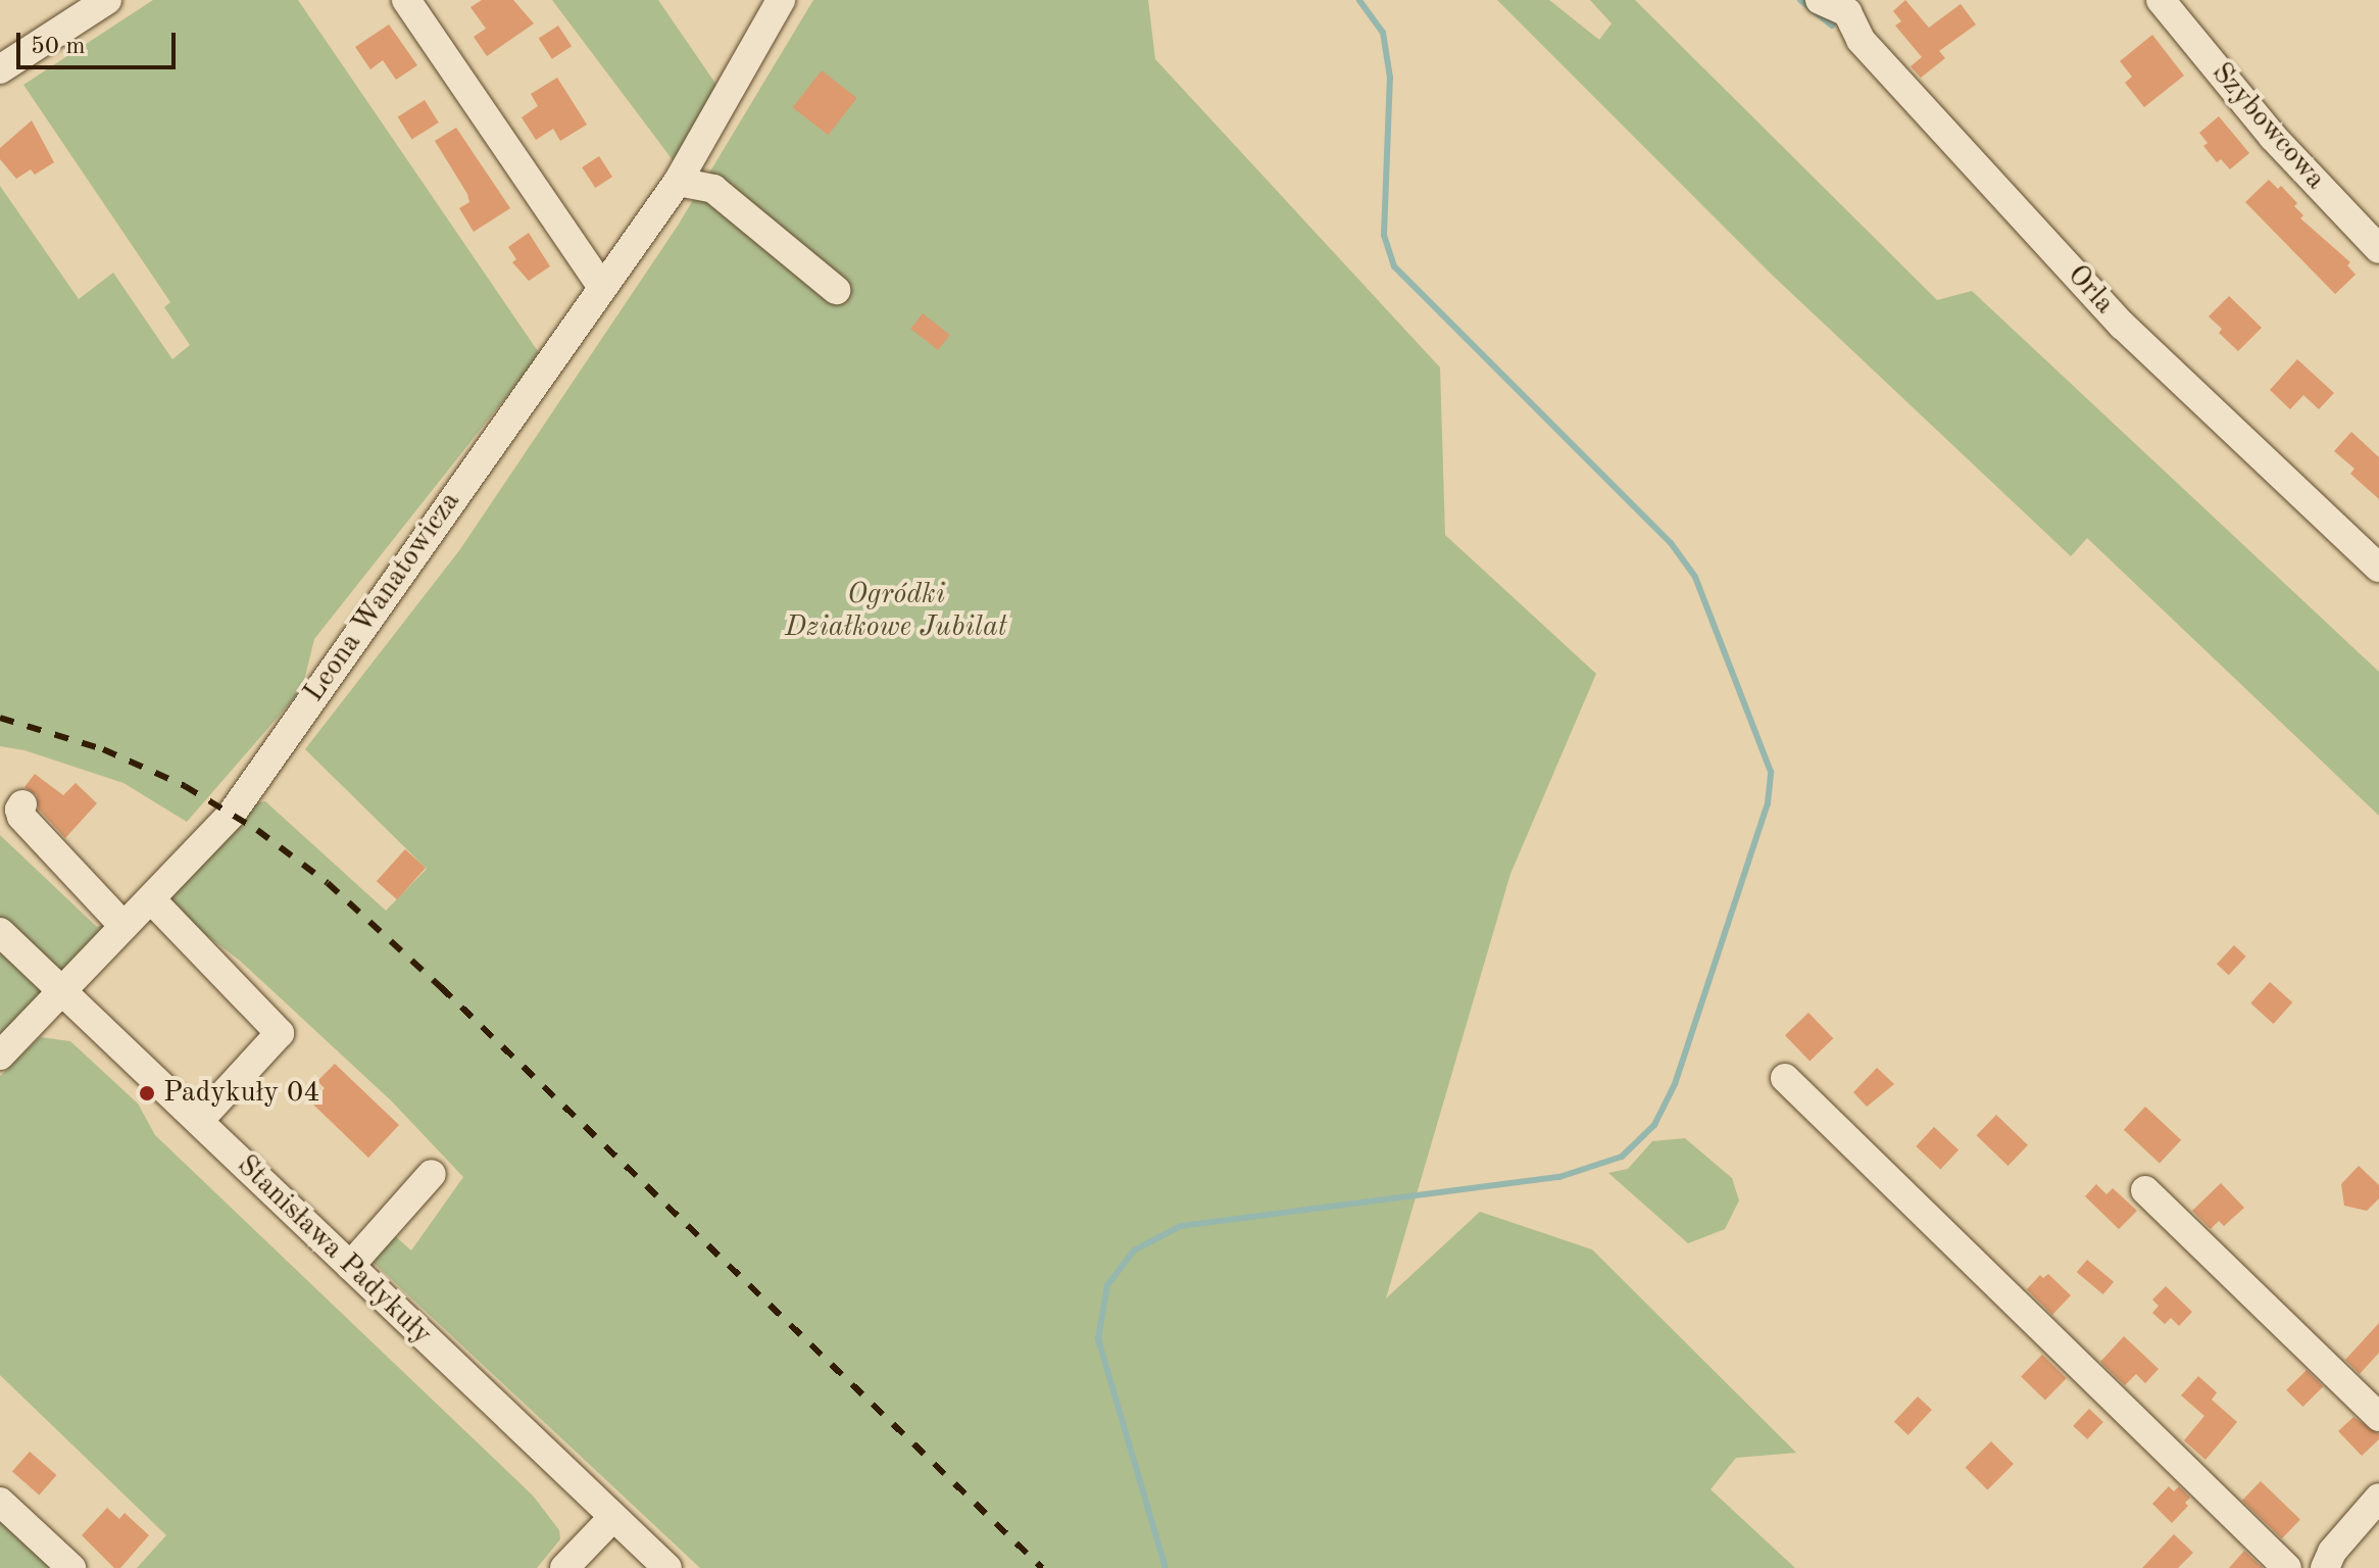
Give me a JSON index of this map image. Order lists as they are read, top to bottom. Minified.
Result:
{"streets":{"street":["Szybowcowa","Orla","Leona Wanatowicza","Stanisława Padykuły"]},"crossings":[["Leona Wanatowicza","Stanisława Padykuły"]],"parks":["Ogródki Działkowe Jubilat"],"places":["Padykuły 04"],"scale_bar":"50 m"}
